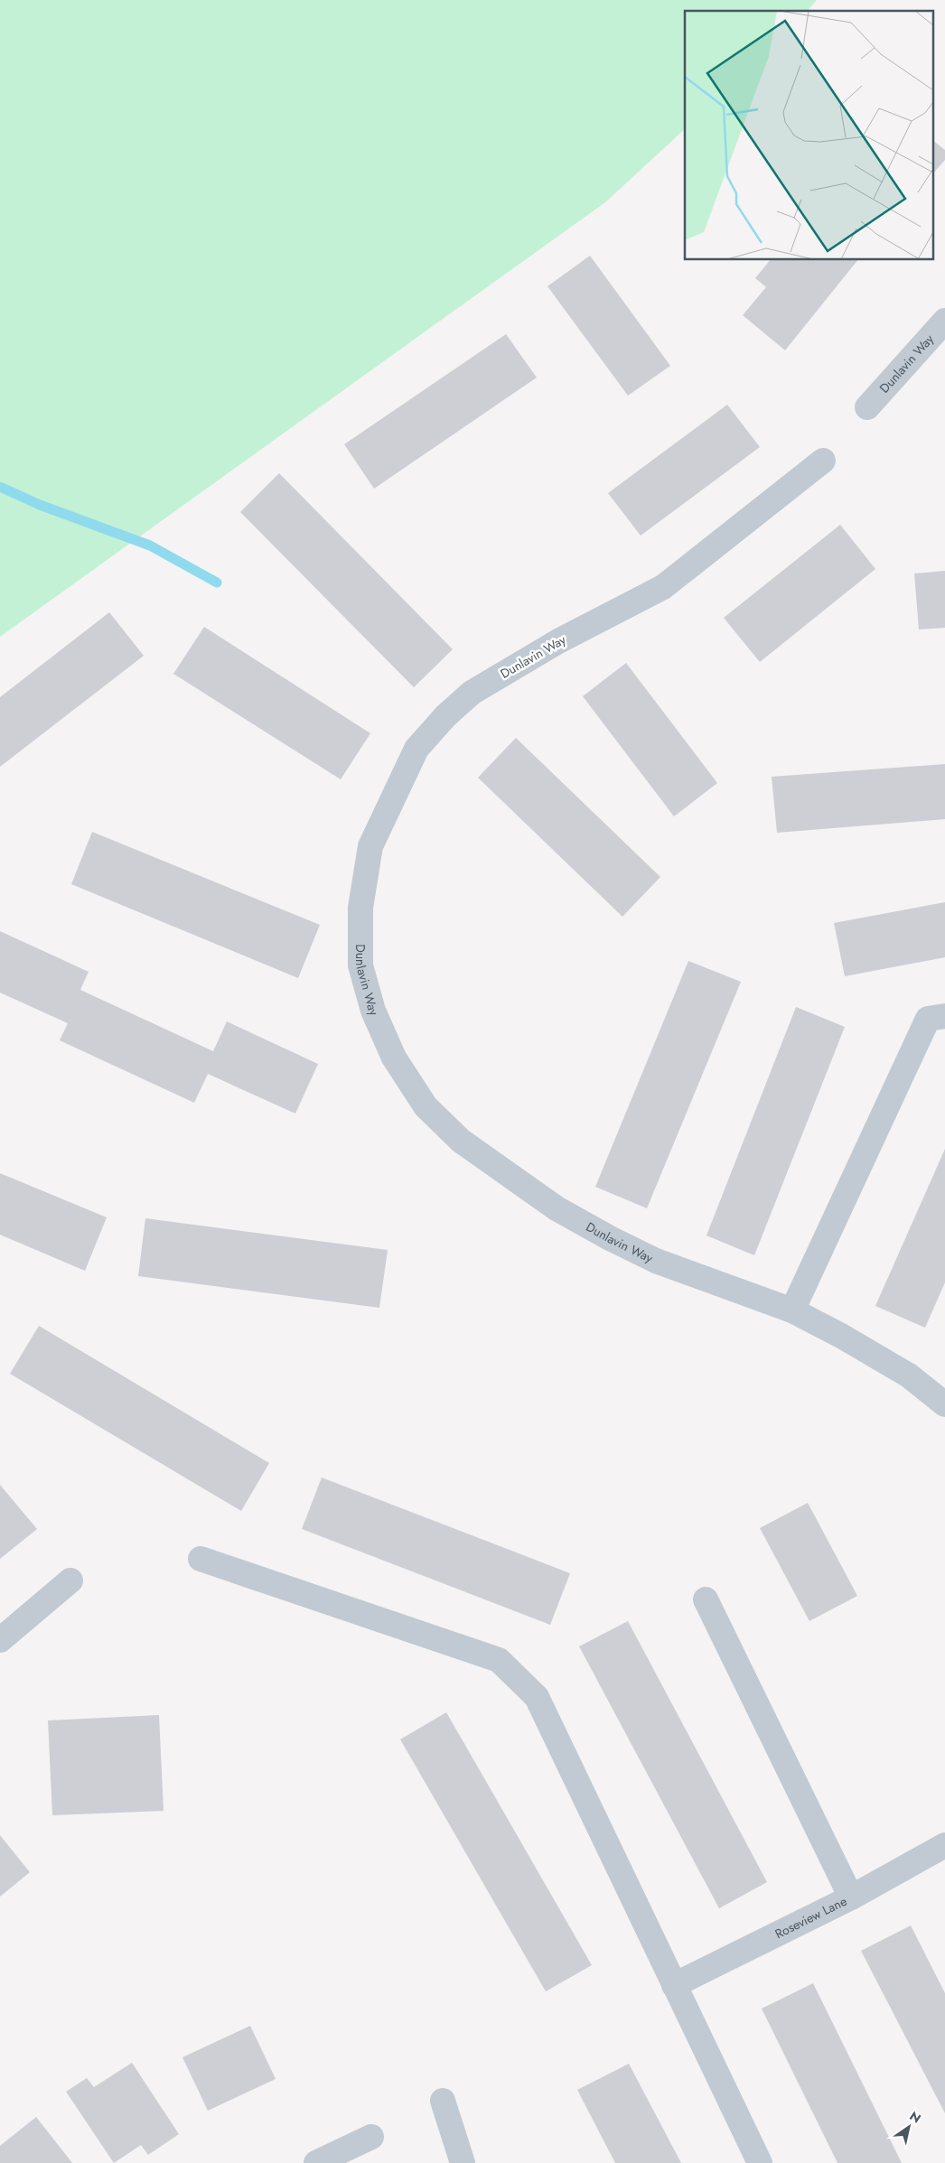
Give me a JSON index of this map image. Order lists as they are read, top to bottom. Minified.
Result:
{"streets":{"street":["Dunlavin Way","Roseview Lane"]},"north":"top right"}
